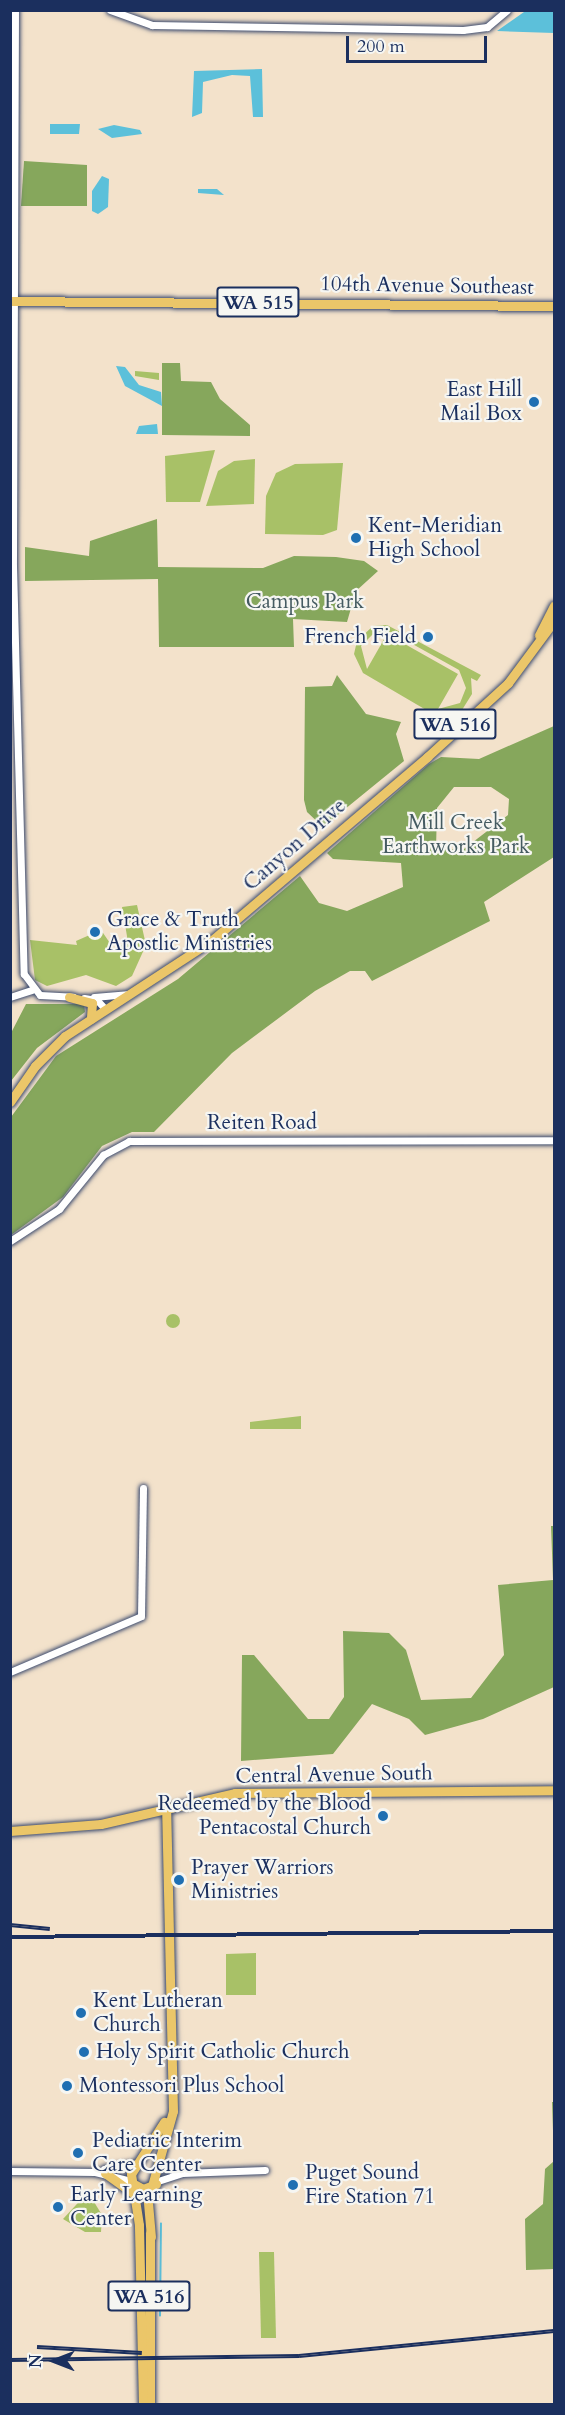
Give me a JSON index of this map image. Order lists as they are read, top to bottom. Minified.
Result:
{"streets":{"main road":["104th Avenue Southeast","WA 515","WA 516","Canyon Drive","Central Avenue South"],"street":["Reiten Road"]},"crossings":[["WA 516","Canyon Drive"]],"parks":["Campus Park","Mill Creek Earthworks Park"],"places":["East Hill Mail Box","Kent-Meridian High School","French Field","Grace & Truth Apostlic Ministries","Redeemed by the Blood Pentacostal Church","Prayer Warriors Ministries","Kent Lutheran Church","Holy Spirit Catholic Church","Montessori Plus School","Pediatric Interim Care Center","Puget Sound Fire Station 71","Early Learning Center"],"scale_bar":"200 m","north":"left"}
